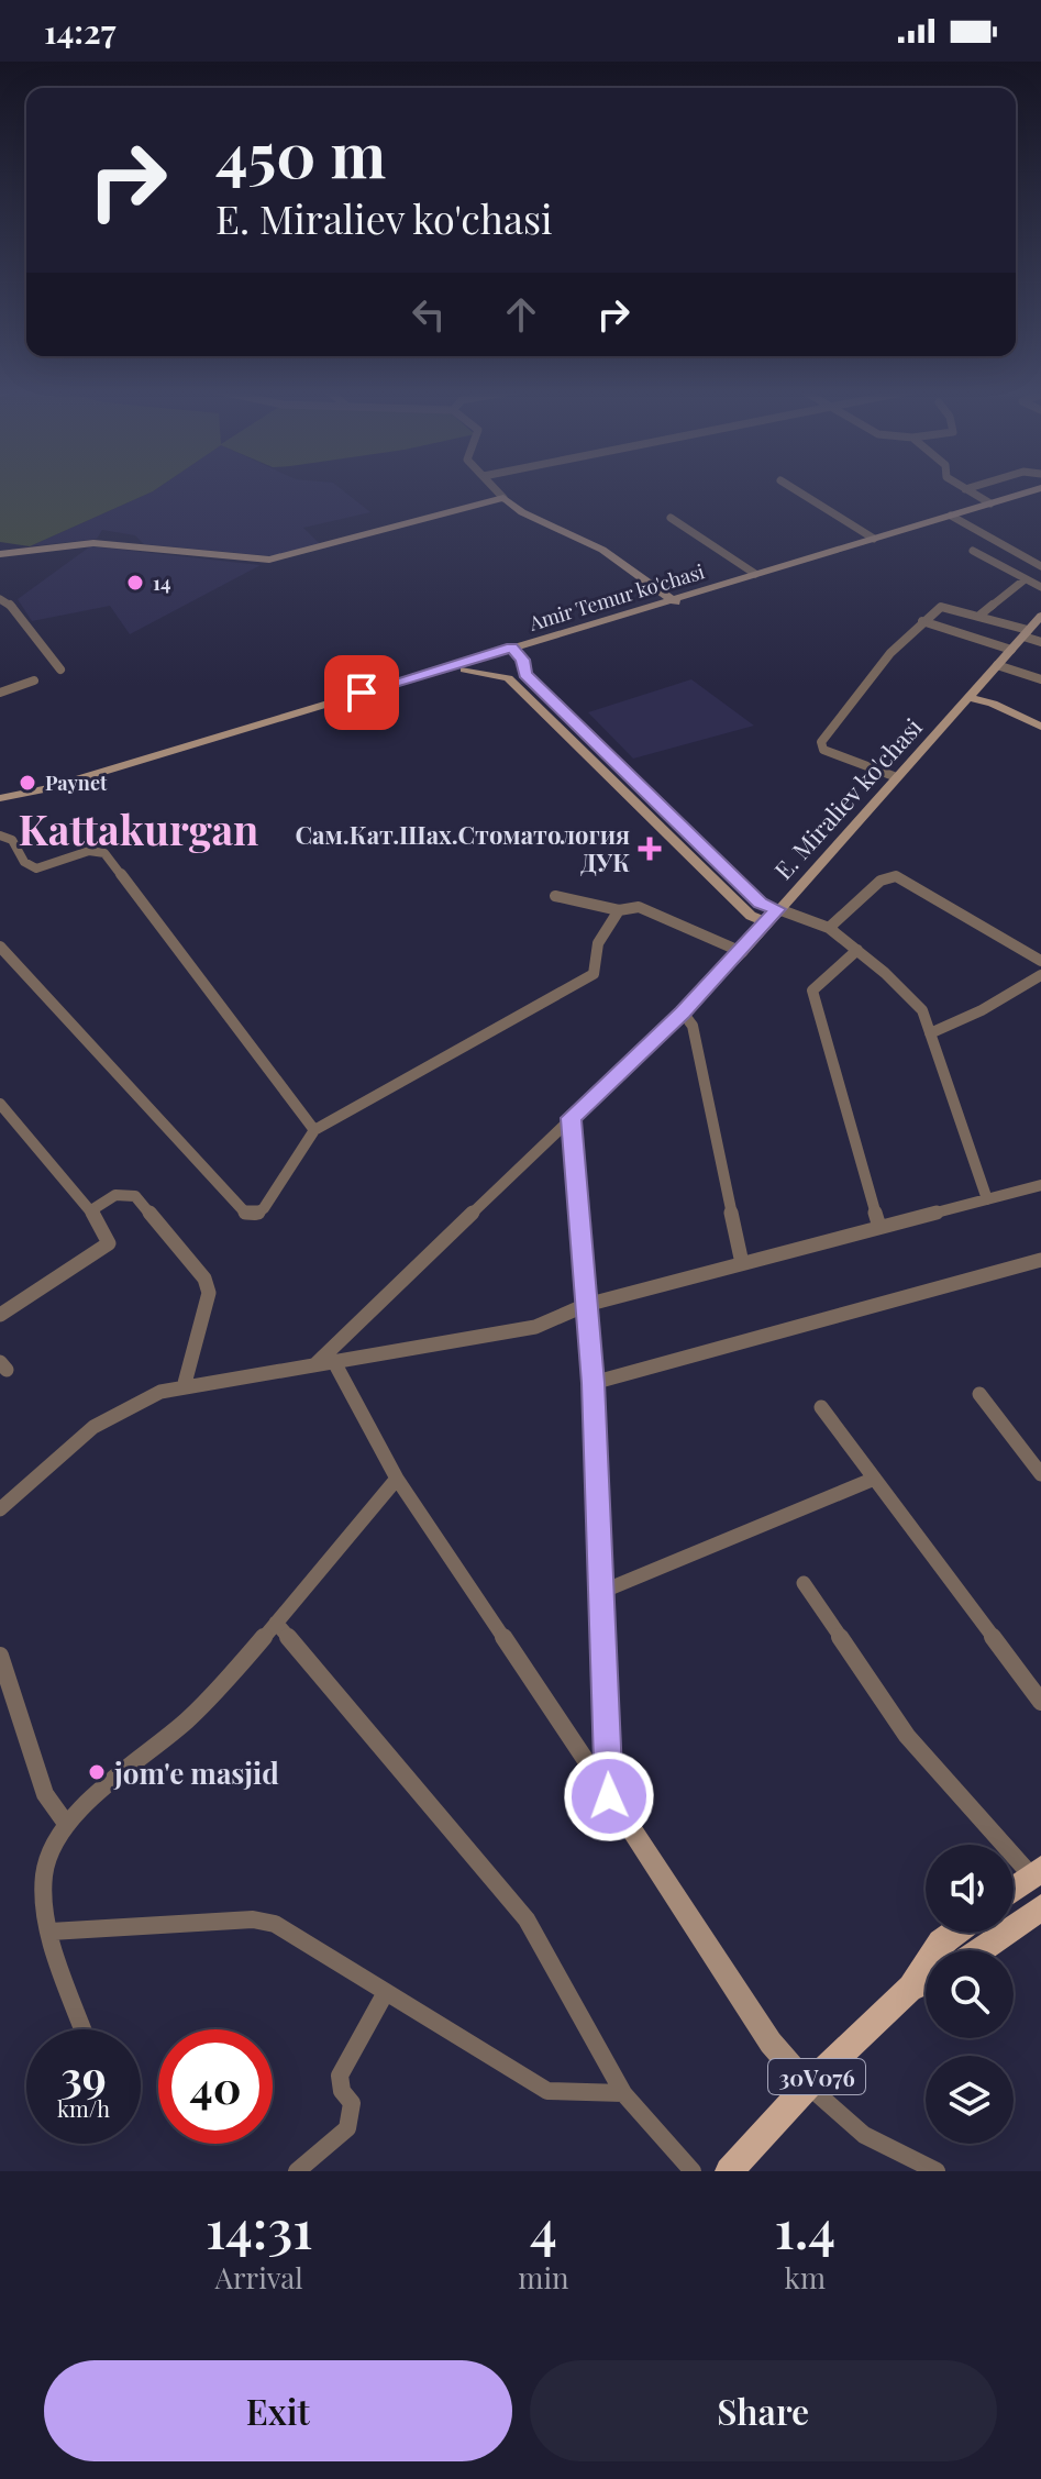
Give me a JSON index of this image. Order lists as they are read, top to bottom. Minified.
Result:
{"streets":{"main road":["30V076"],"street":["Amir Temur ko'chasi","E. Miraliev ko'chasi"]},"districts":["Kattakurgan"],"places":{"other":["14","Paynet","jom'e masjid"],"health":["Сам.Кат.Шах.Стоматология ДУК"]},"page":{"status":"14:27","turn":["450 m","E. Miraliev ko'chasi"],"speed":"39 km/h","limit":"40","eta":["14:31","Arrival","4","min","1.4","km"],"buttons":["Exit","Share"]}}
